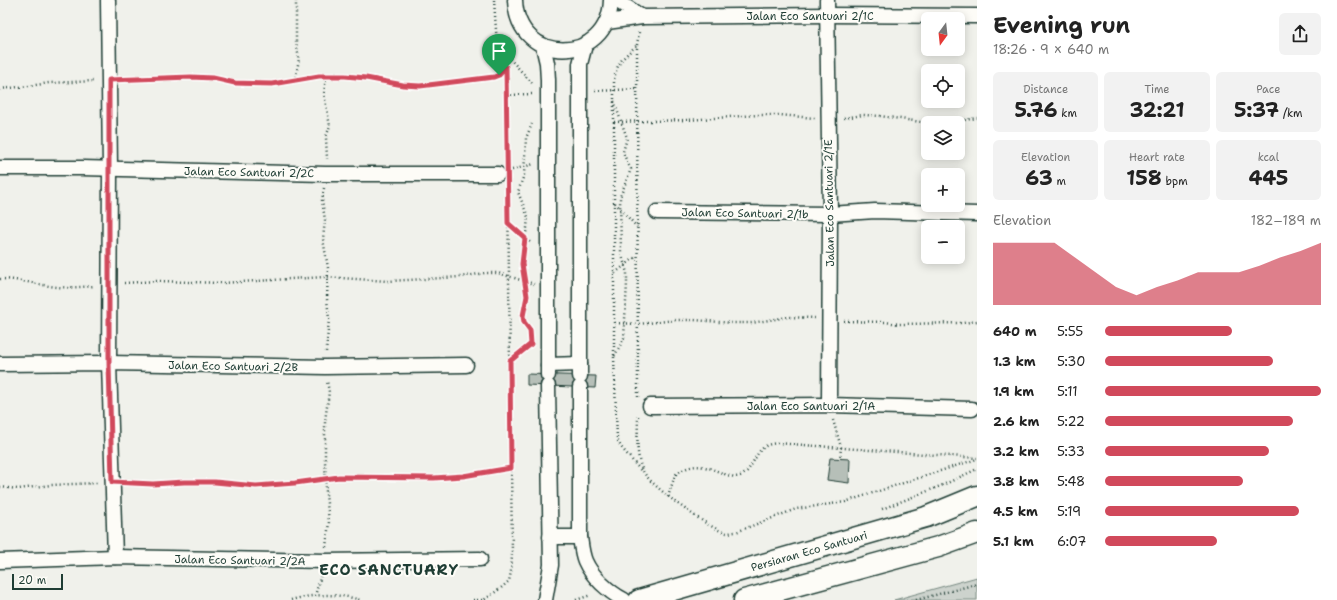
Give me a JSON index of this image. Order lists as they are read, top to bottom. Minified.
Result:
{"streets":{"street":["Jalan Eco Santuari 2/1C","Jalan Eco Santuari 2/2C","Jalan Eco Santuari 2/1E","Jalan Eco Santuari 2/1b","Jalan Eco Santuari 2/2B","Jalan Eco Santuari 2/1A","Persiaran Eco Santuari","Jalan Eco Santuari 2/2A"]},"crossings":[["Jalan Eco Santuari 2/1C","Jalan Eco Santuari 2/1E"],["Jalan Eco Santuari 2/1E","Jalan Eco Santuari 2/1b"],["Jalan Eco Santuari 2/1E","Jalan Eco Santuari 2/1A"]],"districts":["ECO SANCTUARY"],"scale_bar":"20 m","north":"bottom","page":{"heading":["Evening run","18:26 · 9 × 640 m"],"map_buttons":["+","−"],"stats":[["Distance","5.76 km"],["Time","32:21"],["Pace","5:37 /km"],["Elevation","63 m"],["Heart rate","158 bpm"],["kcal","445"]],"chart":["Elevation","182–189 m"],"list":[{"name":"640 m","note":"5:55"},{"name":"1.3 km","note":"5:30"},{"name":"1.9 km","note":"5:11"},{"name":"2.6 km","note":"5:22"},{"name":"3.2 km","note":"5:33"},{"name":"3.8 km","note":"5:48"},{"name":"4.5 km","note":"5:19"},{"name":"5.1 km","note":"6:07"}],"scale":"20 m"}}
